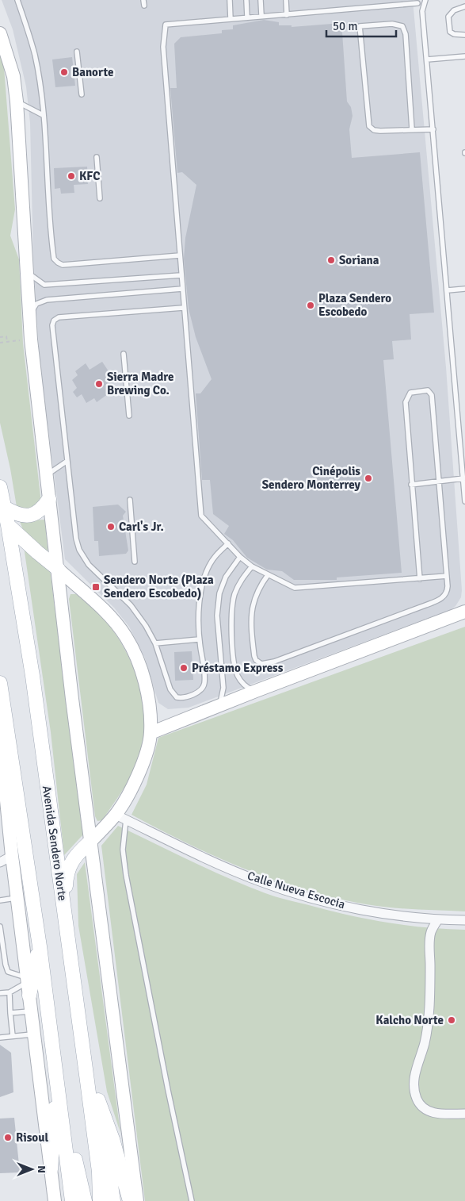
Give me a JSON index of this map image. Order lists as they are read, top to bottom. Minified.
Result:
{"streets":{"main road":["Avenida Sendero Norte"],"street":["Calle Nueva Escocia"]},"places":{"other":["Banorte","KFC","Soriana","Plaza Sendero Escobedo","Sierra Madre Brewing Co.","Cinépolis Sendero Monterrey","Carl's Jr.","Préstamo Express","Kalcho Norte","Risoul"],"transit":["Sendero Norte (Plaza Sendero Escobedo)"]},"scale_bar":"50 m","north":"right"}
